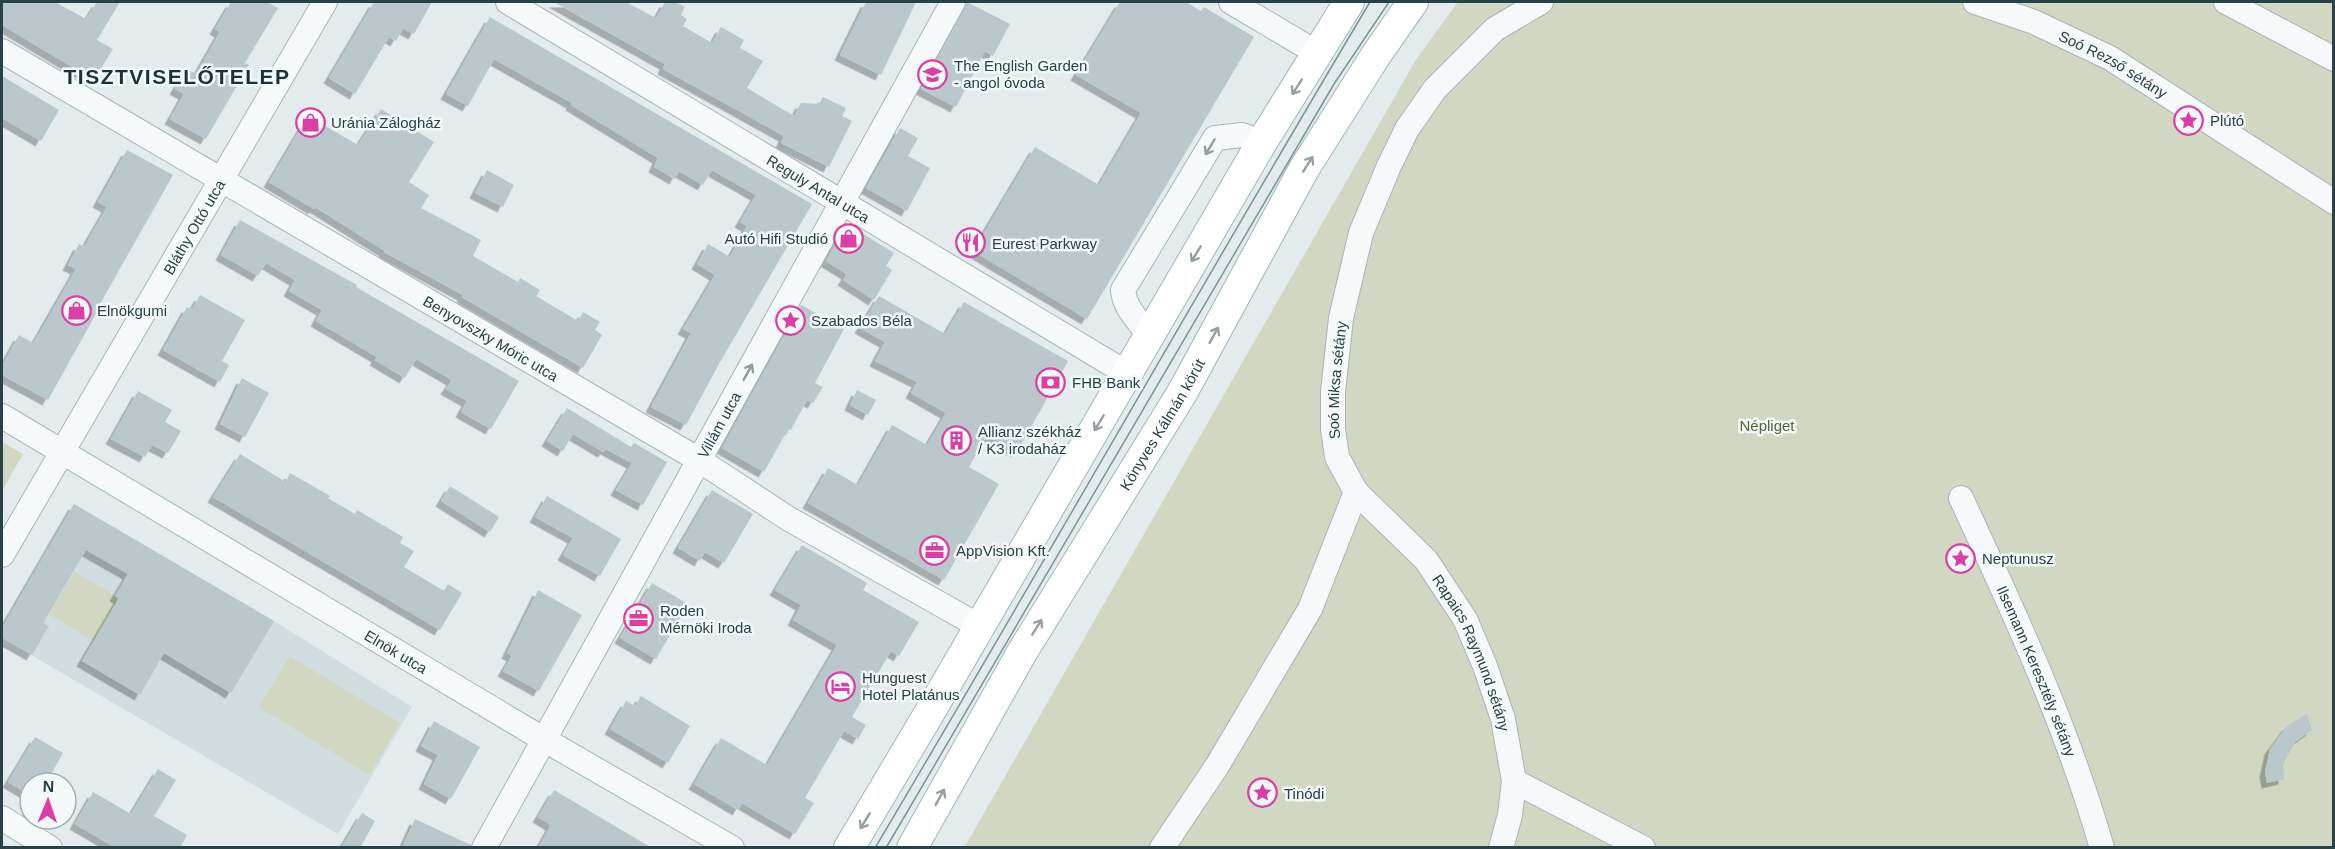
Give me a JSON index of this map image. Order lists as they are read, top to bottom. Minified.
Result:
{"streets":{"main road":["Könyves Kálmán körút"],"street":["Soó Rezső sétány","Reguly Antal utca","Bláthy Ottó utca","Benyovszky Móric utca","Soó Miksa sétány","Villám utca","Elnök utca","Rapaics Raymund sétány","Ilsemann Keresztély sétány"]},"crossings":[["Reguly Antal utca","Villám utca"],["Bláthy Ottó utca","Benyovszky Móric utca"],["Bláthy Ottó utca","Elnök utca"],["Benyovszky Móric utca","Villám utca"],["Soó Miksa sétány","Rapaics Raymund sétány"],["Villám utca","Elnök utca"]],"districts":["TISZTVISELŐTELEP"],"parks":["Népliget"],"places":{"school or university":["The English Garden - angol óvoda"],"place":["Plútó","Szabados Béla","Neptunusz","Tinódi"],"shop":["Uránia Zálogház","Autó Hifi Studió","Elnökgumi"],"restaurant":["Eurest Parkway"],"bank":["FHB Bank"],"building":["Allianz székház / K3 irodaház"],"office":["AppVision Kft.","Roden Mérnöki Iroda"],"hotel":["Hunguest Hotel Platánus"]},"north":"top"}
